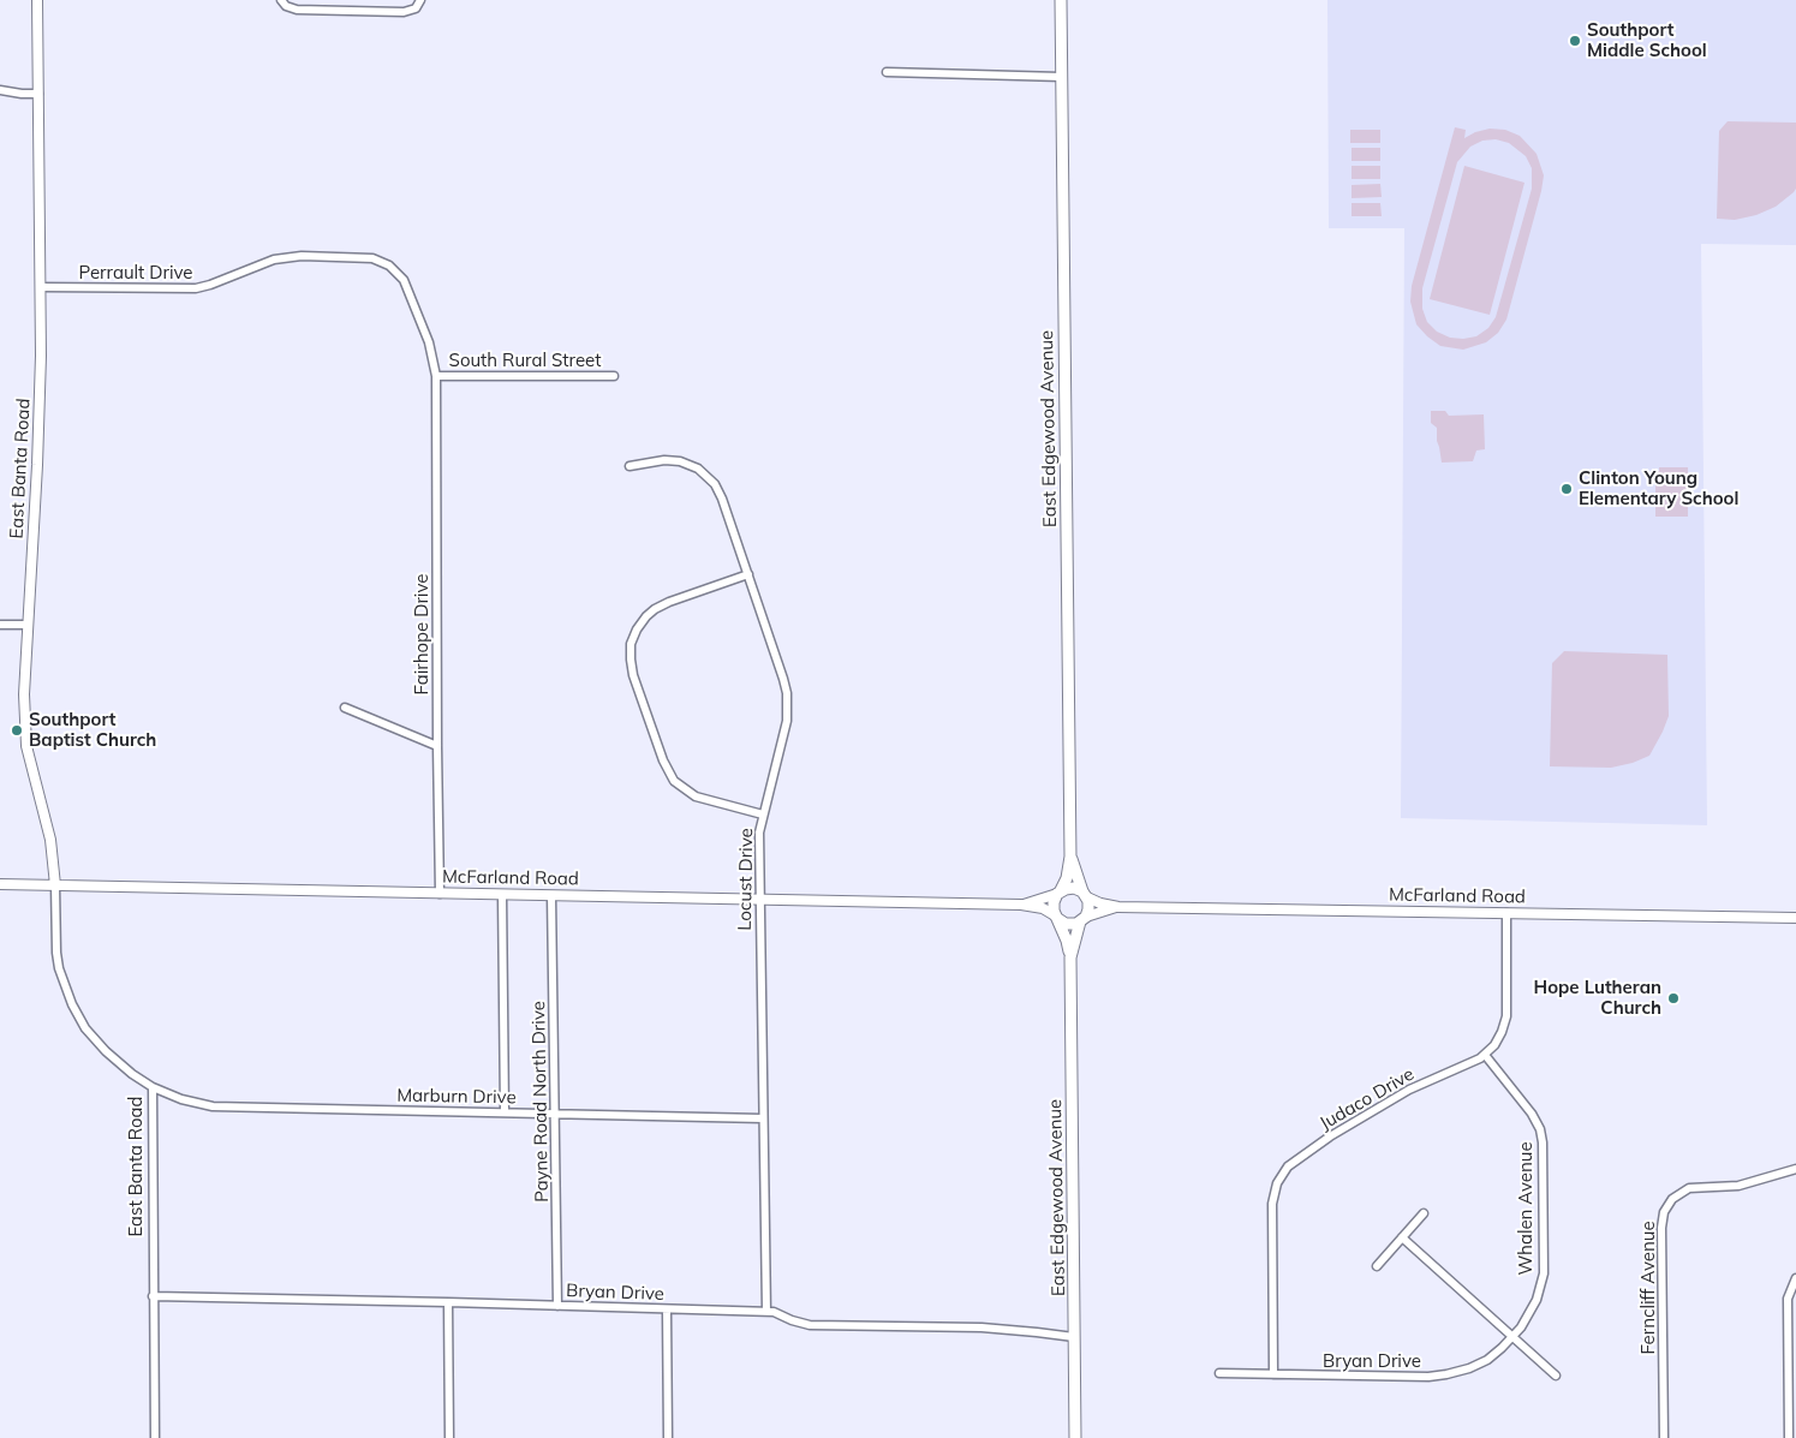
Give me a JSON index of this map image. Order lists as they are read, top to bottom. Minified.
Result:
{"streets":{"main road":["East Edgewood Avenue"],"street":["Perrault Drive","South Rural Street","East Banta Road","Fairhope Drive","McFarland Road","Locust Drive","Marburn Drive","Judaco Drive","Payne Road North Drive","Whalen Avenue","Ferncliff Avenue","Bryan Drive"]},"crossings":[["Perrault Drive","South Rural Street"],["Perrault Drive","East Banta Road"],["Perrault Drive","Fairhope Drive"],["South Rural Street","Fairhope Drive"],["East Edgewood Avenue","McFarland Road"],["East Edgewood Avenue","Bryan Drive"],["East Banta Road","McFarland Road"],["East Banta Road","Marburn Drive"],["East Banta Road","Bryan Drive"],["Fairhope Drive","McFarland Road"],["McFarland Road","Locust Drive"],["McFarland Road","Payne Road North Drive"],["Locust Drive","Marburn Drive"],["Locust Drive","Bryan Drive"],["Marburn Drive","Payne Road North Drive"],["Judaco Drive","Whalen Avenue"],["Judaco Drive","Bryan Drive"],["Payne Road North Drive","Bryan Drive"],["Whalen Avenue","Bryan Drive"]],"places":["Southport Middle School","Clinton Young Elementary School","Southport Baptist Church","Hope Lutheran Church"]}
